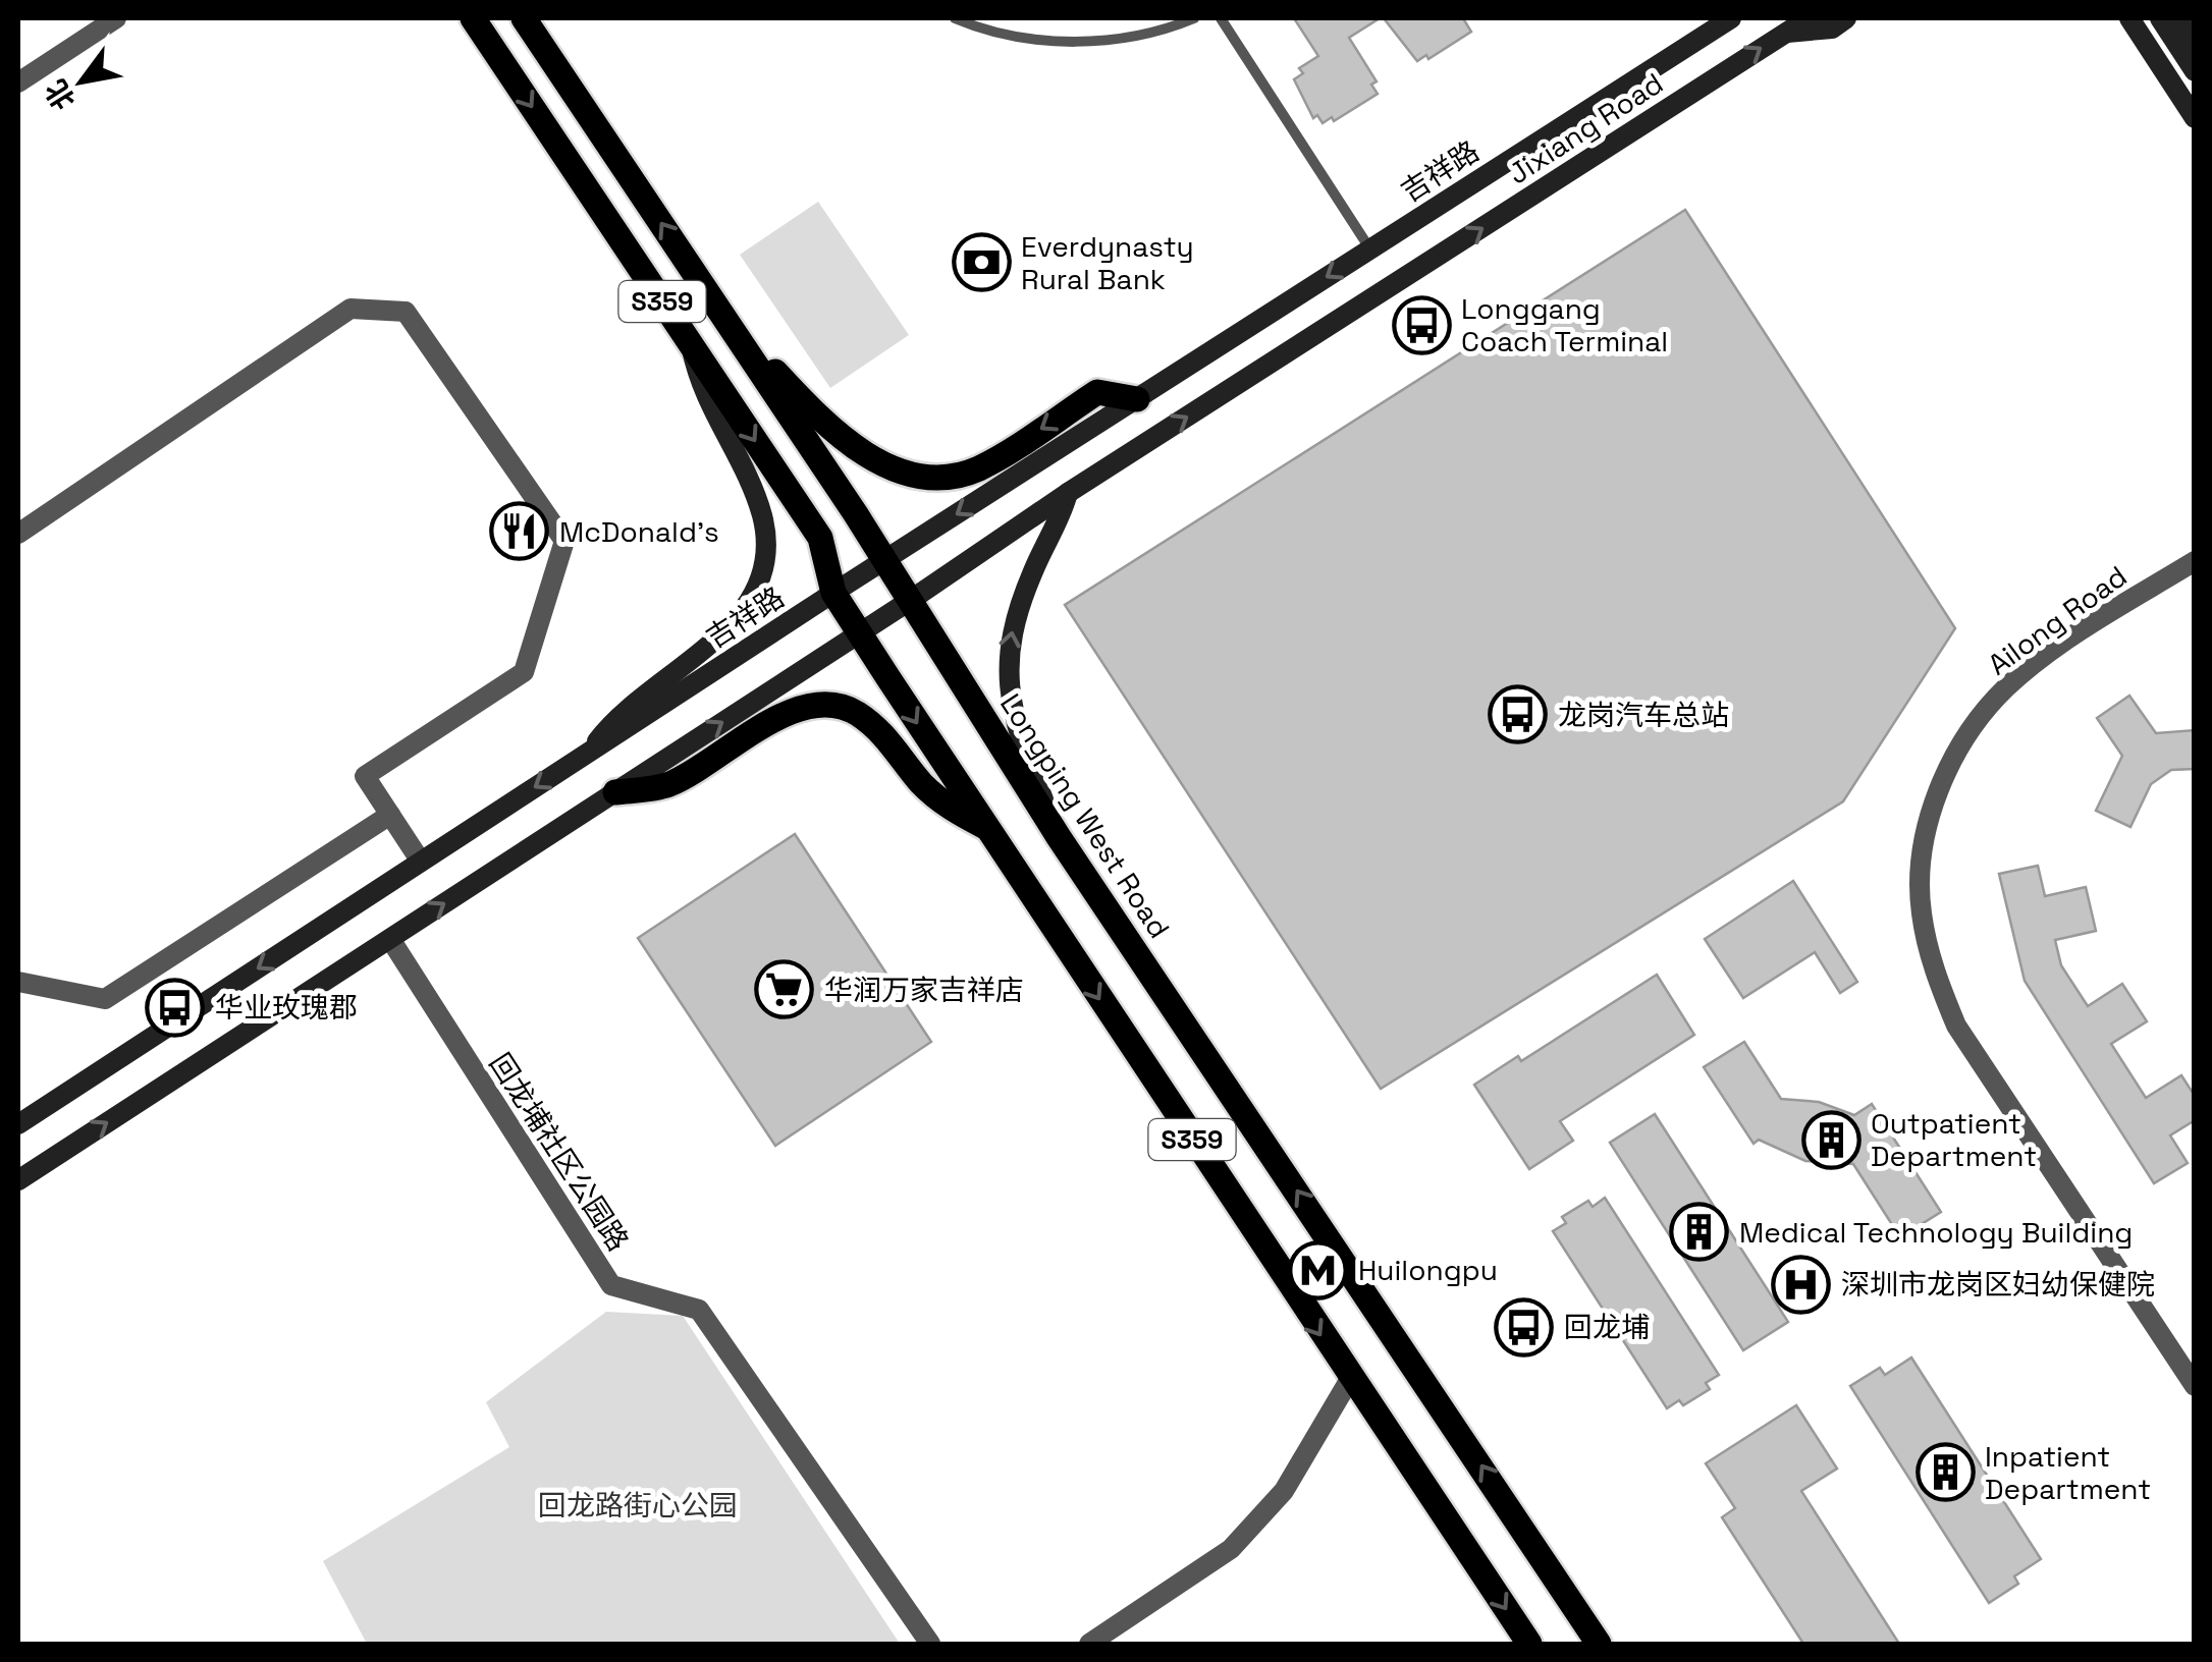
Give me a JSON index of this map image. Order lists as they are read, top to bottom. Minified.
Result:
{"streets":{"main road":["吉祥路","S359","Longping West Road"],"street":["Ailong Road","回龙埔社区公园路"]},"crossings":[["吉祥路","S359"],["吉祥路","Longping West Road"]],"parks":["回龙路街心公园"],"places":{"bank":["Everdynasty Rural Bank"],"bus stop":["Longgang Coach Terminal","龙岗汽车总站","华业玫瑰郡","回龙埔"],"restaurant":["McDonald's"],"supermarket":["华润万家吉祥店"],"building":["Outpatient Department","Medical Technology Building","Inpatient Department"],"metro station":["Huilongpu"],"hospital":["深圳市龙岗区妇幼保健院"]},"north":"bottom left"}
